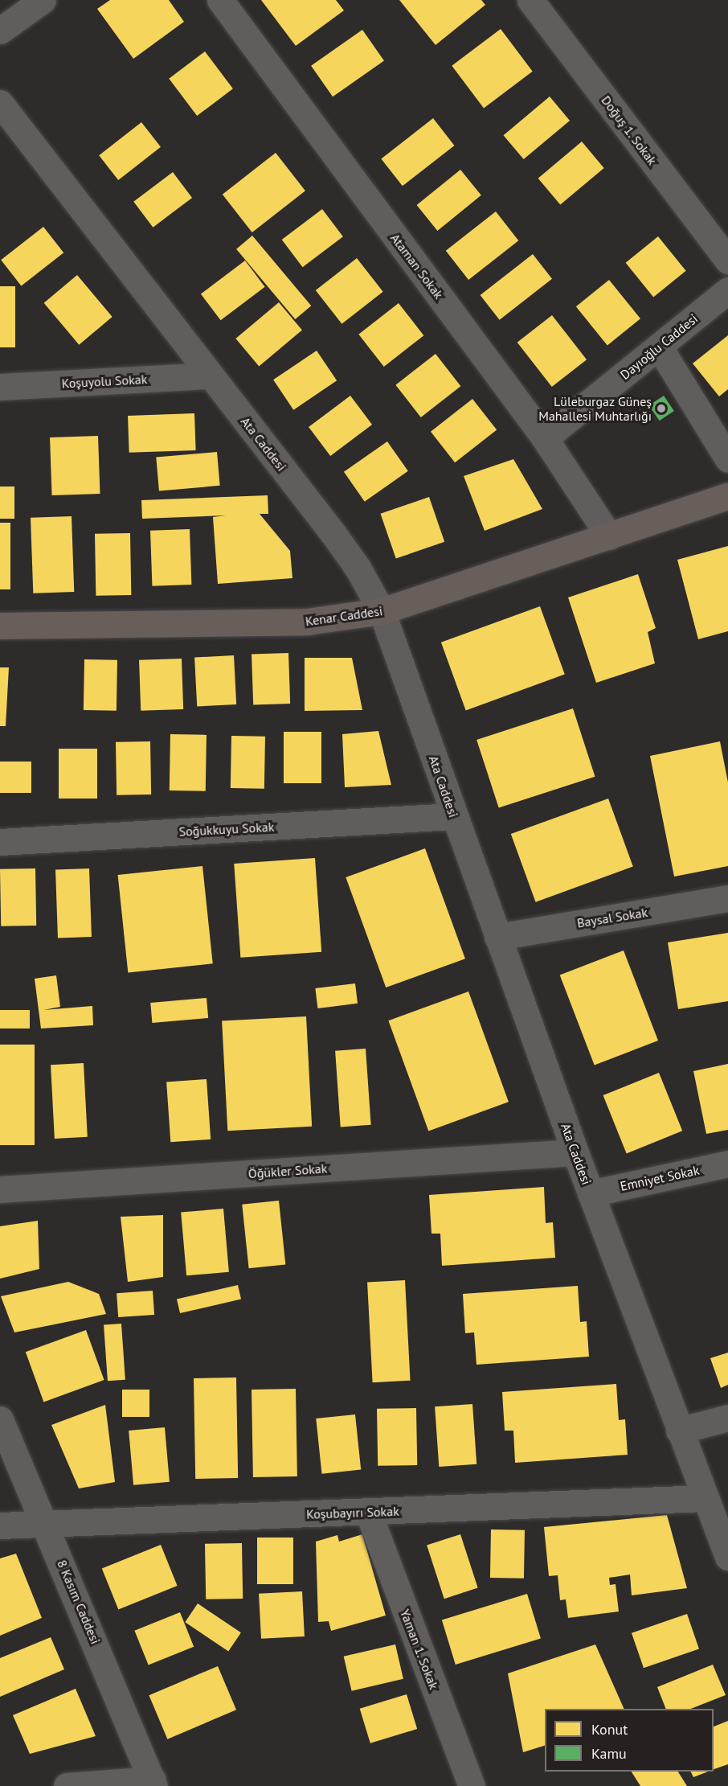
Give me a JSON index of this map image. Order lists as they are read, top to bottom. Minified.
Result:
{"streets":{"main road":["Kenar Caddesi"],"street":["Doğuş 1. Sokak","Ataman Sokak","Dayıoğlu Caddesi","Koşuyolu Sokak","Ata Caddesi","Soğukkuyu Sokak","Baysal Sokak","Öğükler Sokak","Emniyet Sokak","Koşubayırı Sokak","8 Kasım Caddesi","Yaman 1. Sokak"]},"crossings":[["Ataman Sokak","Dayıoğlu Caddesi"],["Ataman Sokak","Kenar Caddesi"],["Koşuyolu Sokak","Ata Caddesi"],["Ata Caddesi","Kenar Caddesi"],["Ata Caddesi","Soğukkuyu Sokak"],["Ata Caddesi","Baysal Sokak"],["Ata Caddesi","Öğükler Sokak"],["Ata Caddesi","Emniyet Sokak"],["Ata Caddesi","Koşubayırı Sokak"],["Koşubayırı Sokak","8 Kasım Caddesi"],["Koşubayırı Sokak","Yaman 1. Sokak"]],"places":["Lüleburgaz Güneş Mahallesi Muhtarlığı"],"legend":["Konut","Kamu"]}
